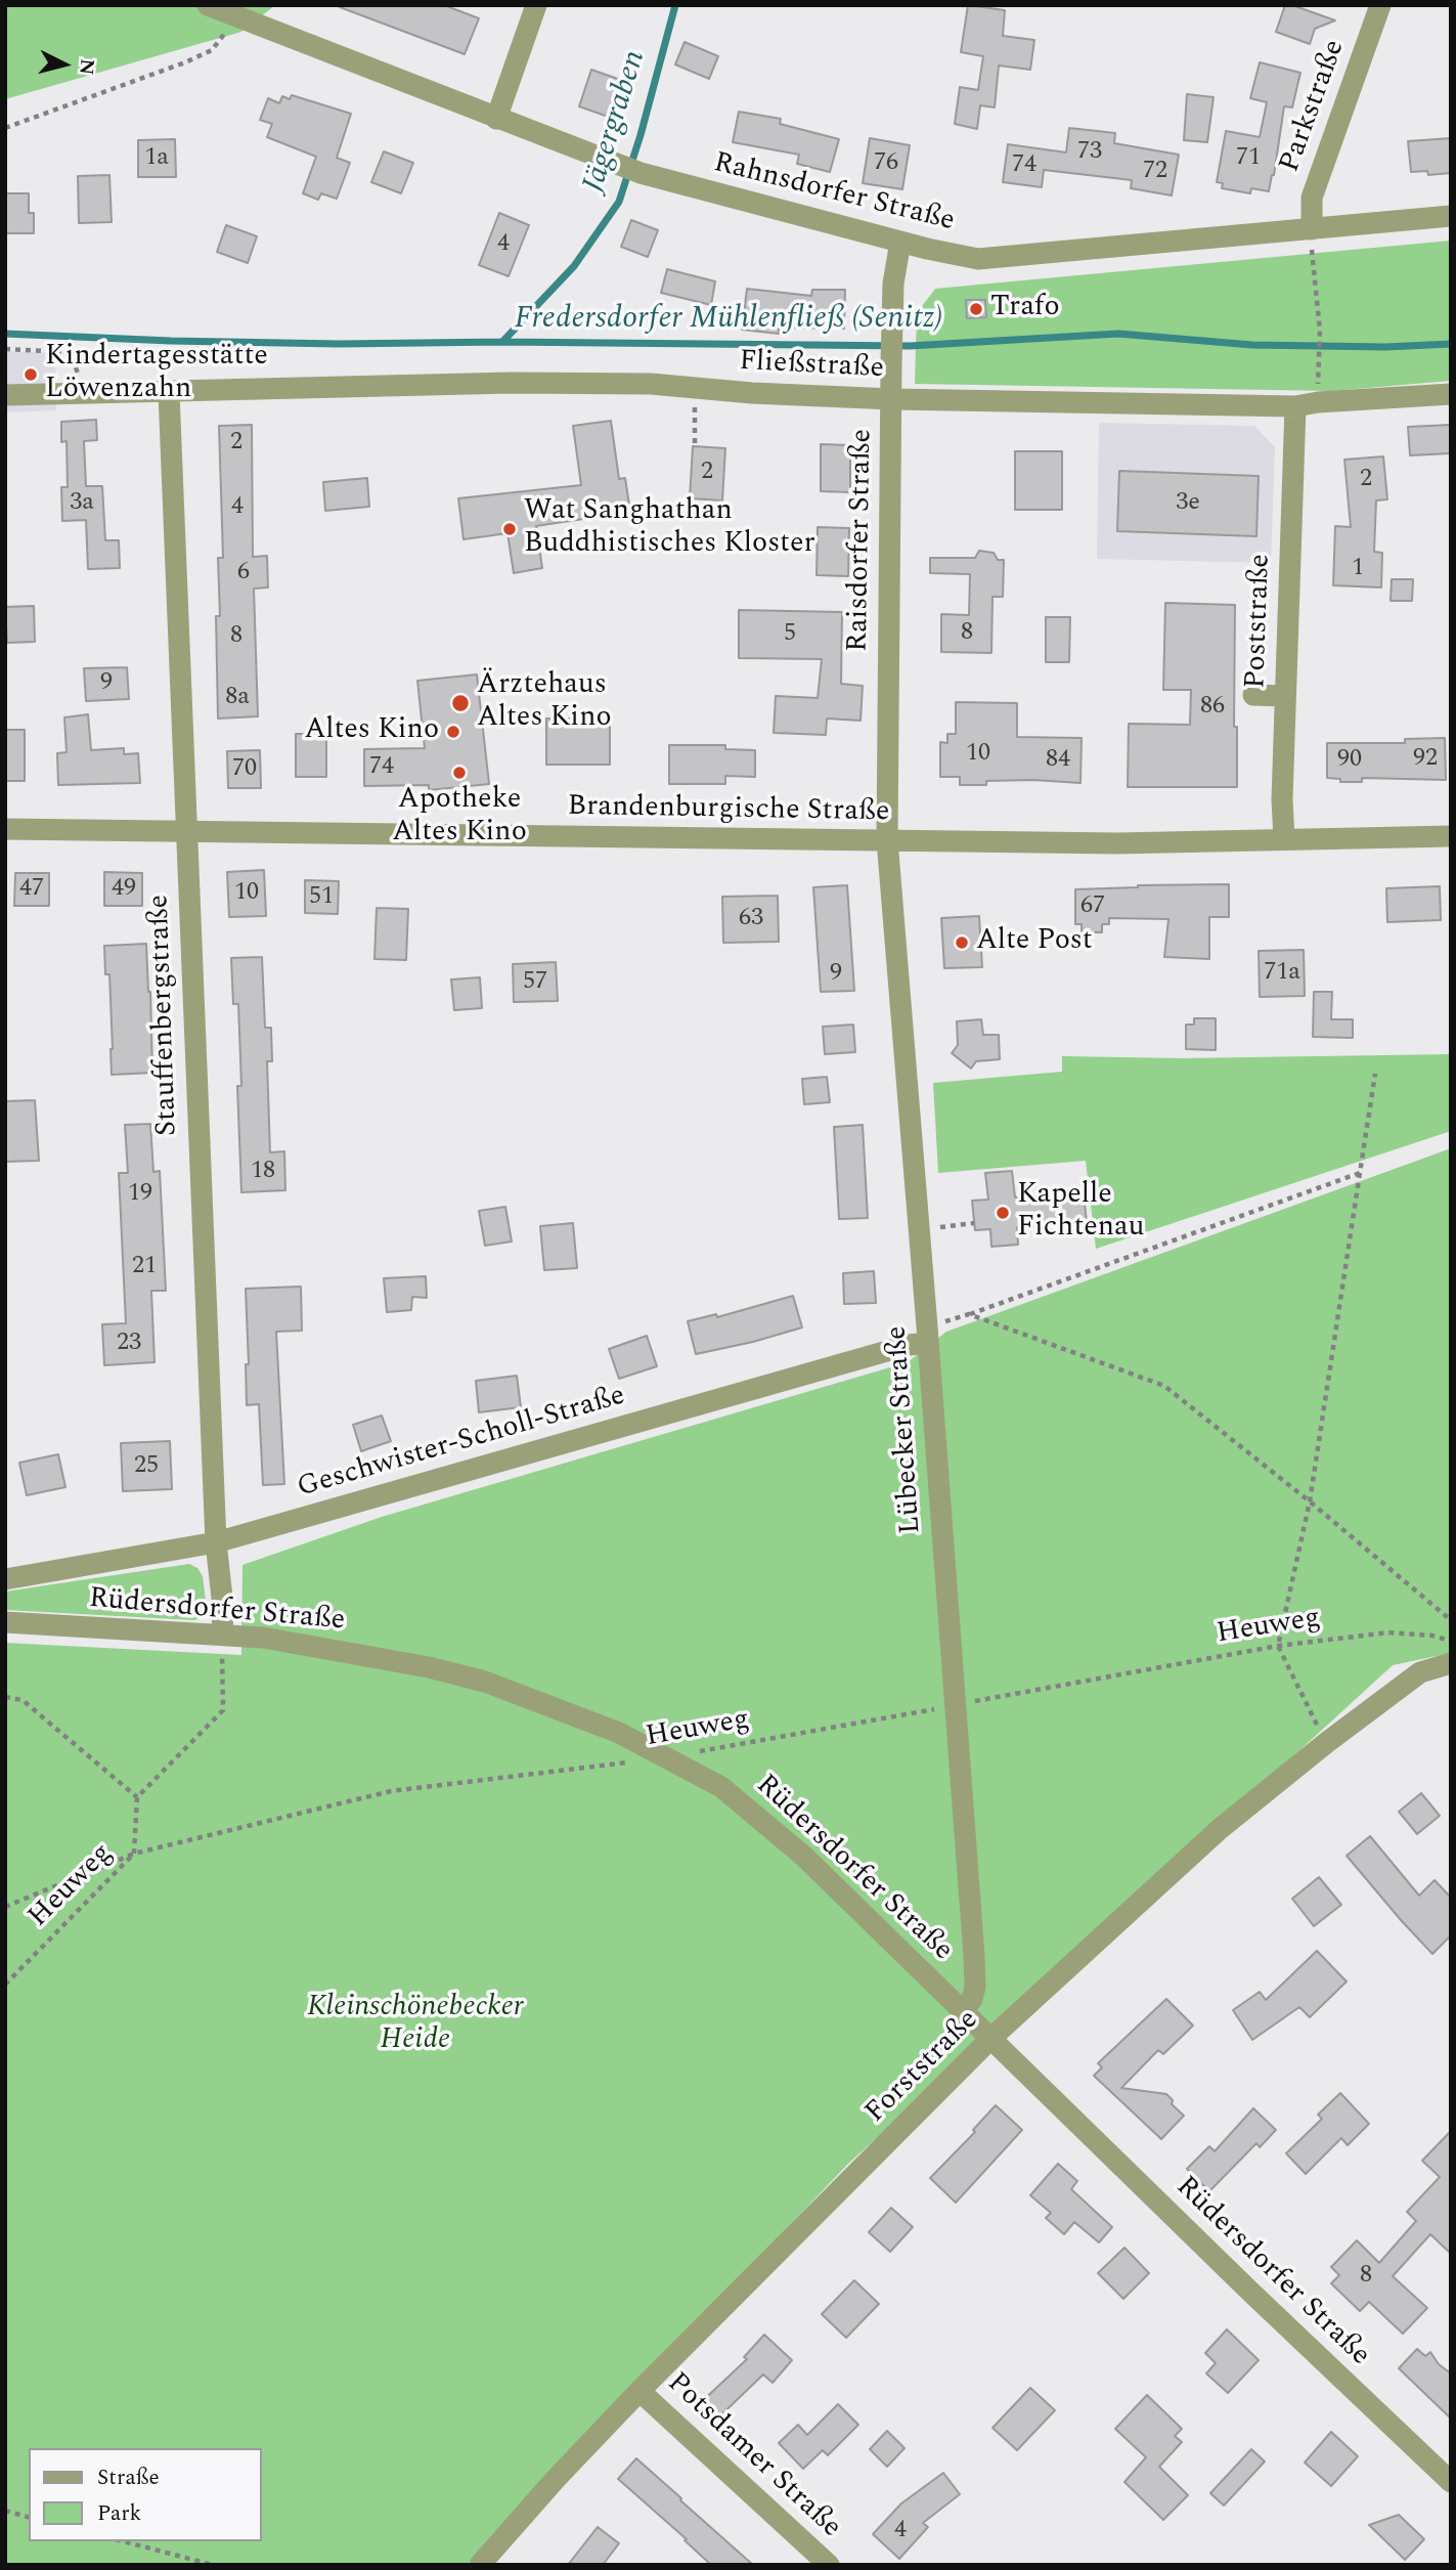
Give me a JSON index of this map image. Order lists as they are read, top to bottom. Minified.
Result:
{"streets":{"street":["Parkstraße","Rahnsdorfer Straße","Fließstraße","Raisdorfer Straße","Poststraße","Brandenburgische Straße","Stauffenbergstraße","Lübecker Straße","Geschwister-Scholl-Straße","Rüdersdorfer Straße","Forststraße","Potsdamer Straße"],"path":["Heuweg"]},"crossings":[["Parkstraße","Rahnsdorfer Straße"],["Rahnsdorfer Straße","Raisdorfer Straße"],["Fließstraße","Raisdorfer Straße"],["Fließstraße","Poststraße"],["Fließstraße","Stauffenbergstraße"],["Raisdorfer Straße","Brandenburgische Straße"],["Raisdorfer Straße","Lübecker Straße"],["Poststraße","Brandenburgische Straße"],["Brandenburgische Straße","Stauffenbergstraße"],["Brandenburgische Straße","Lübecker Straße"],["Stauffenbergstraße","Geschwister-Scholl-Straße"],["Stauffenbergstraße","Rüdersdorfer Straße"],["Lübecker Straße","Geschwister-Scholl-Straße"],["Lübecker Straße","Rüdersdorfer Straße"],["Lübecker Straße","Heuweg"],["Rüdersdorfer Straße","Heuweg"],["Rüdersdorfer Straße","Forststraße"],["Forststraße","Potsdamer Straße"]],"water":["Jägergraben","Fredersdorfer Mühlenfließ (Senitz)"],"parks":["Kleinschönebecker Heide"],"places":["Trafo","Kindertagesstätte Löwenzahn","Wat Sanghathan Buddhistisches Kloster","Ärztehaus Altes Kino","Altes Kino","Apotheke Altes Kino","Alte Post","Kapelle Fichtenau"],"house_numbers":["73","1a","71","76","74","72","4","2","2","2","3a","3e","4","1","6","8","5","8","9","8a","86","10","92","84","90","74","70","47","49","10","51","67","63","71a","9","57","18","19","21","23","25","8","4"],"legend":["Straße","Park"],"north":"right"}
